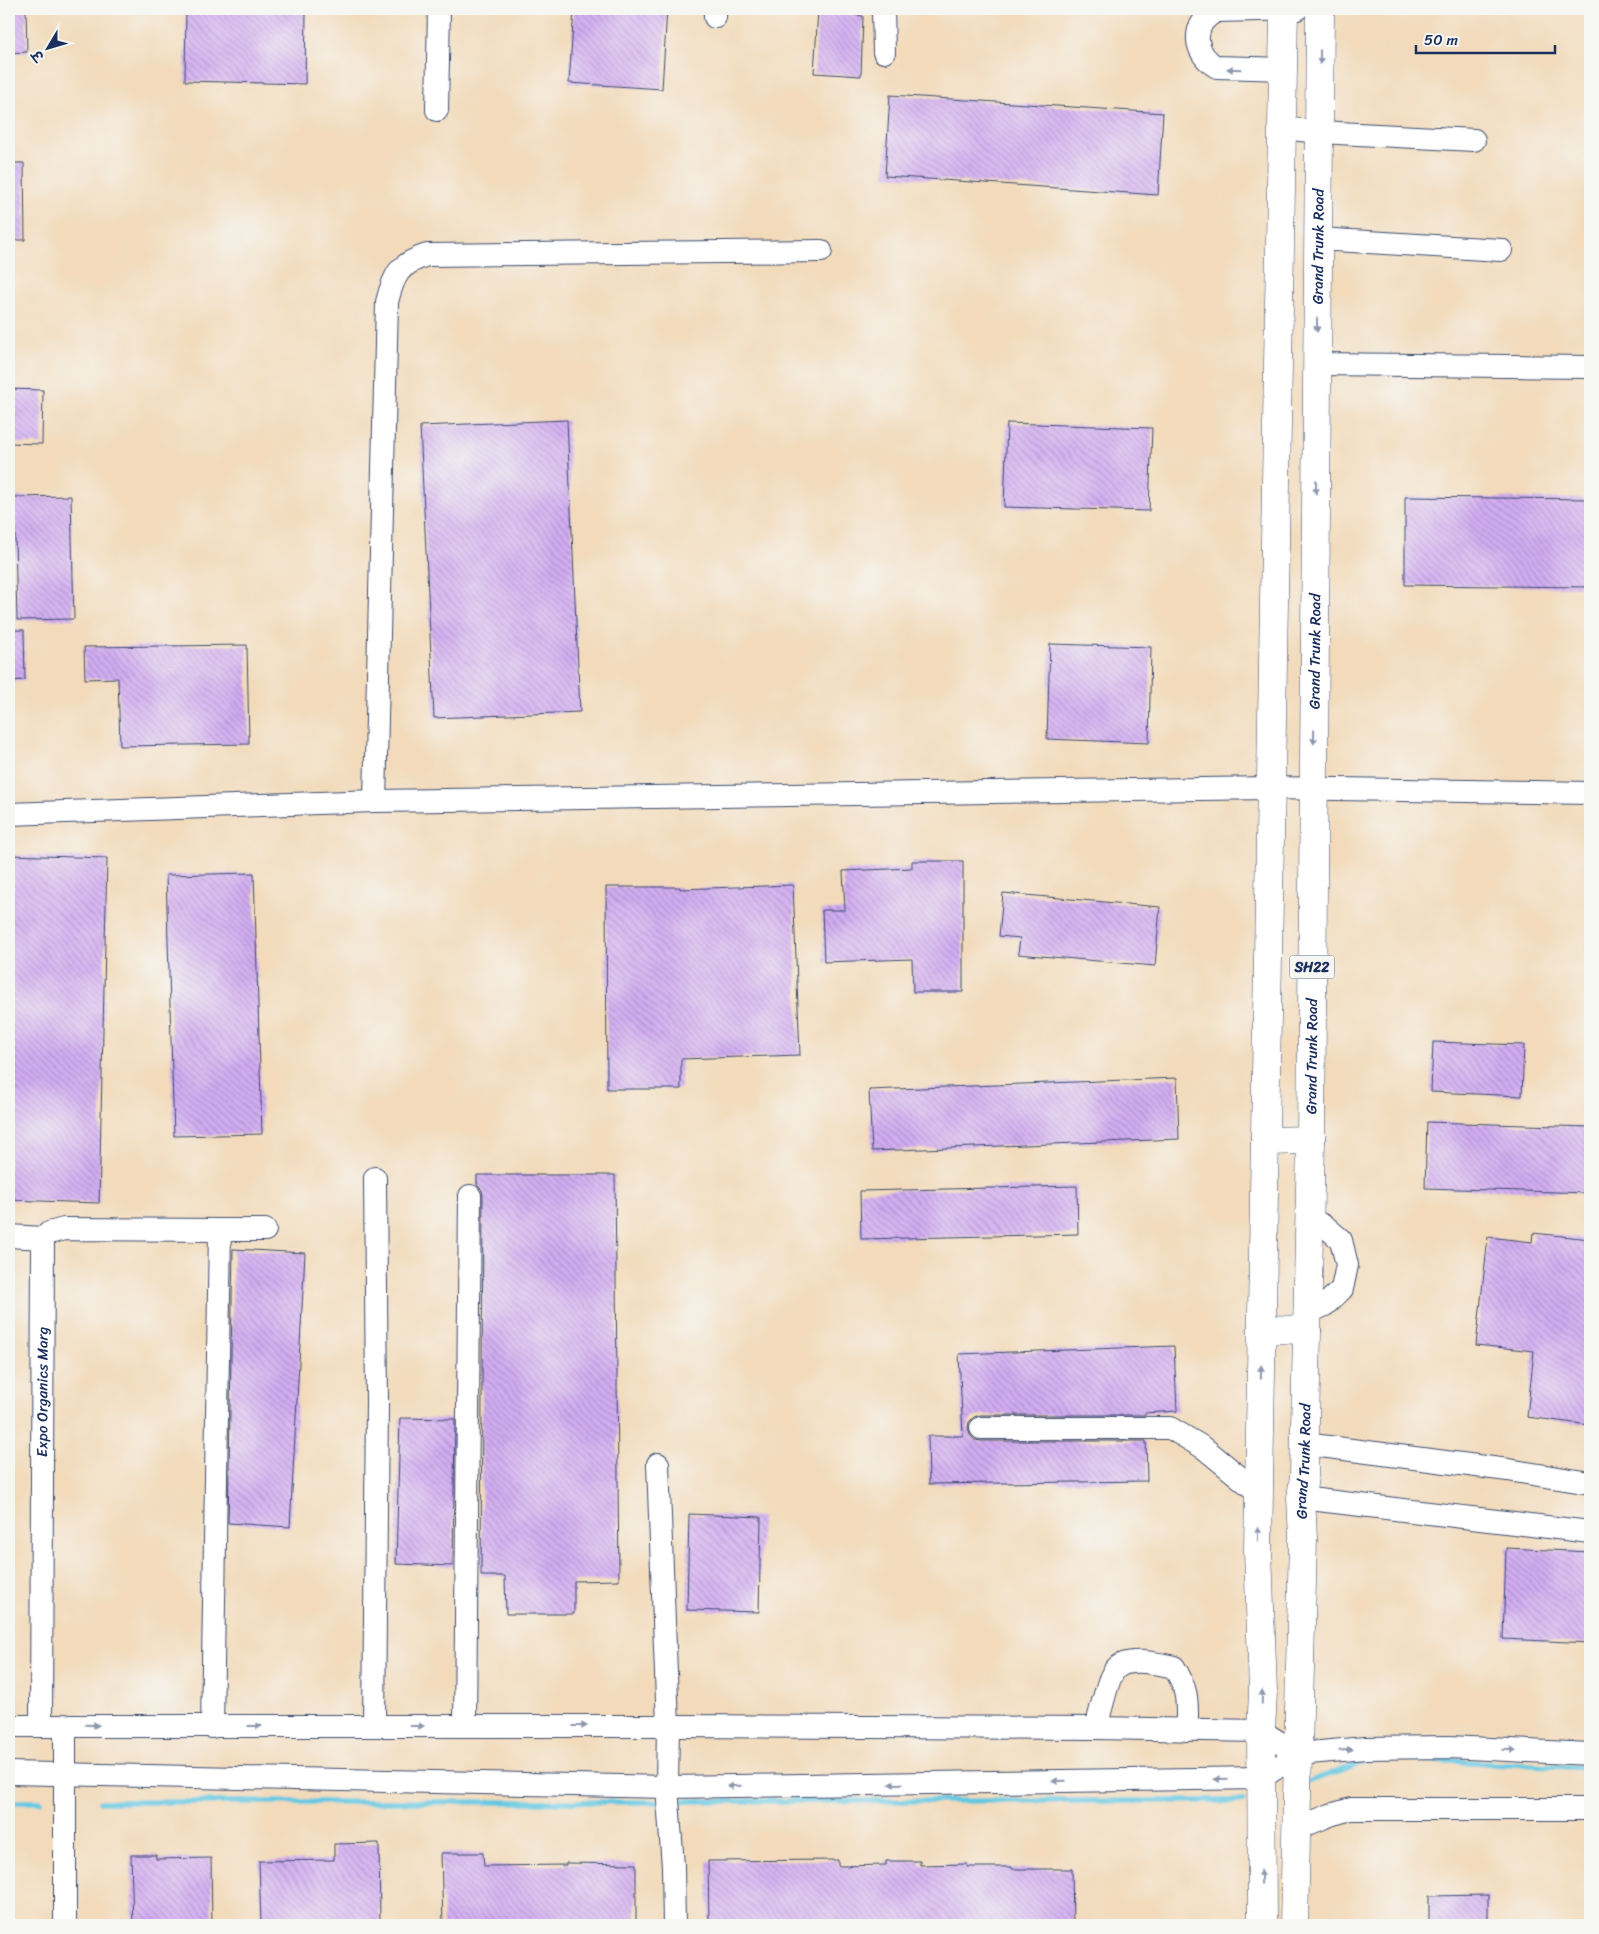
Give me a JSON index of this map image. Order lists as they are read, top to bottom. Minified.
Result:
{"streets":{"highway":["Grand Trunk Road","SH22"],"street":["Expo Organics Marg"]},"scale_bar":"50 m","north":"bottom left"}
